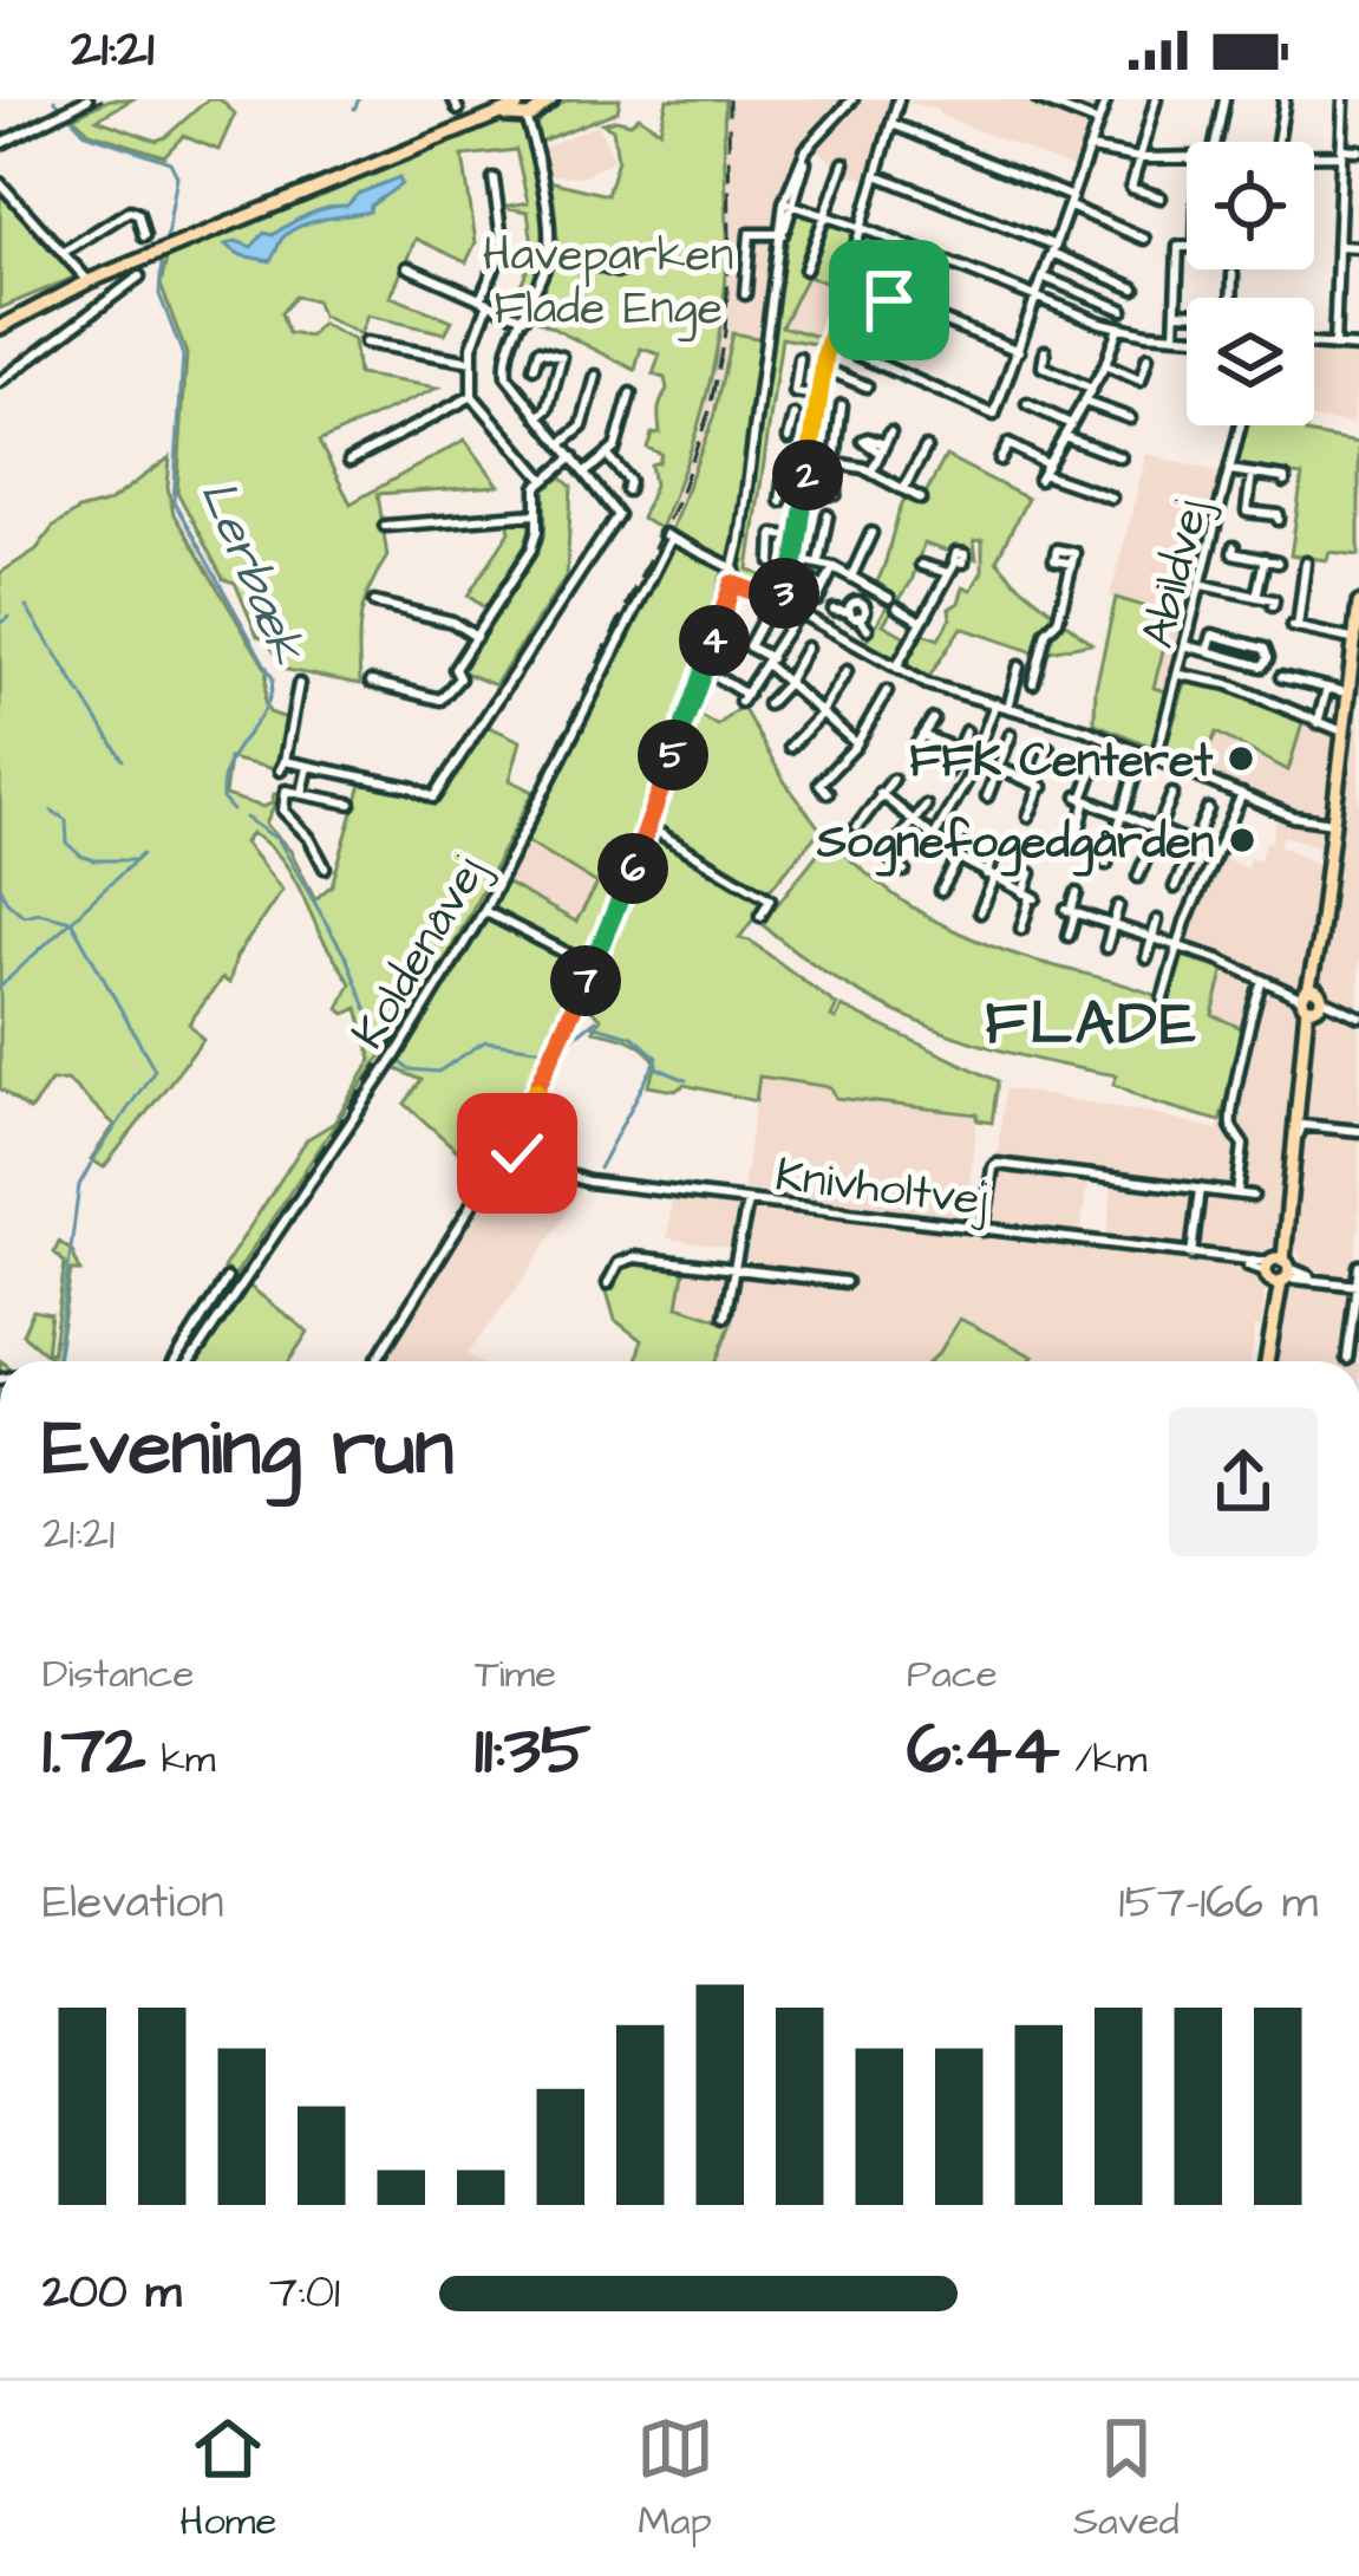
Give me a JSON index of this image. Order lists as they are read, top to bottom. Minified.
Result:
{"streets":{"street":["Abildvej","Koldenåvej","Knivholtvej"]},"districts":["FLADE"],"water":["Lerbæk"],"parks":["Haveparken Flade Enge"],"places":["FFK Centeret","Sognefogedgården"],"page":{"status":"21:21","pins":["2","3","4","5","6","7"],"heading":["Evening run","21:21"],"stats":[["Distance","1.72 km"],["Time","11:35"],["Pace","6:44 /km"]],"chart":["Elevation","157–166 m"],"list":[{"name":"200 m","note":"7:01"}],"tabs":["Home","Map","Saved"]}}
